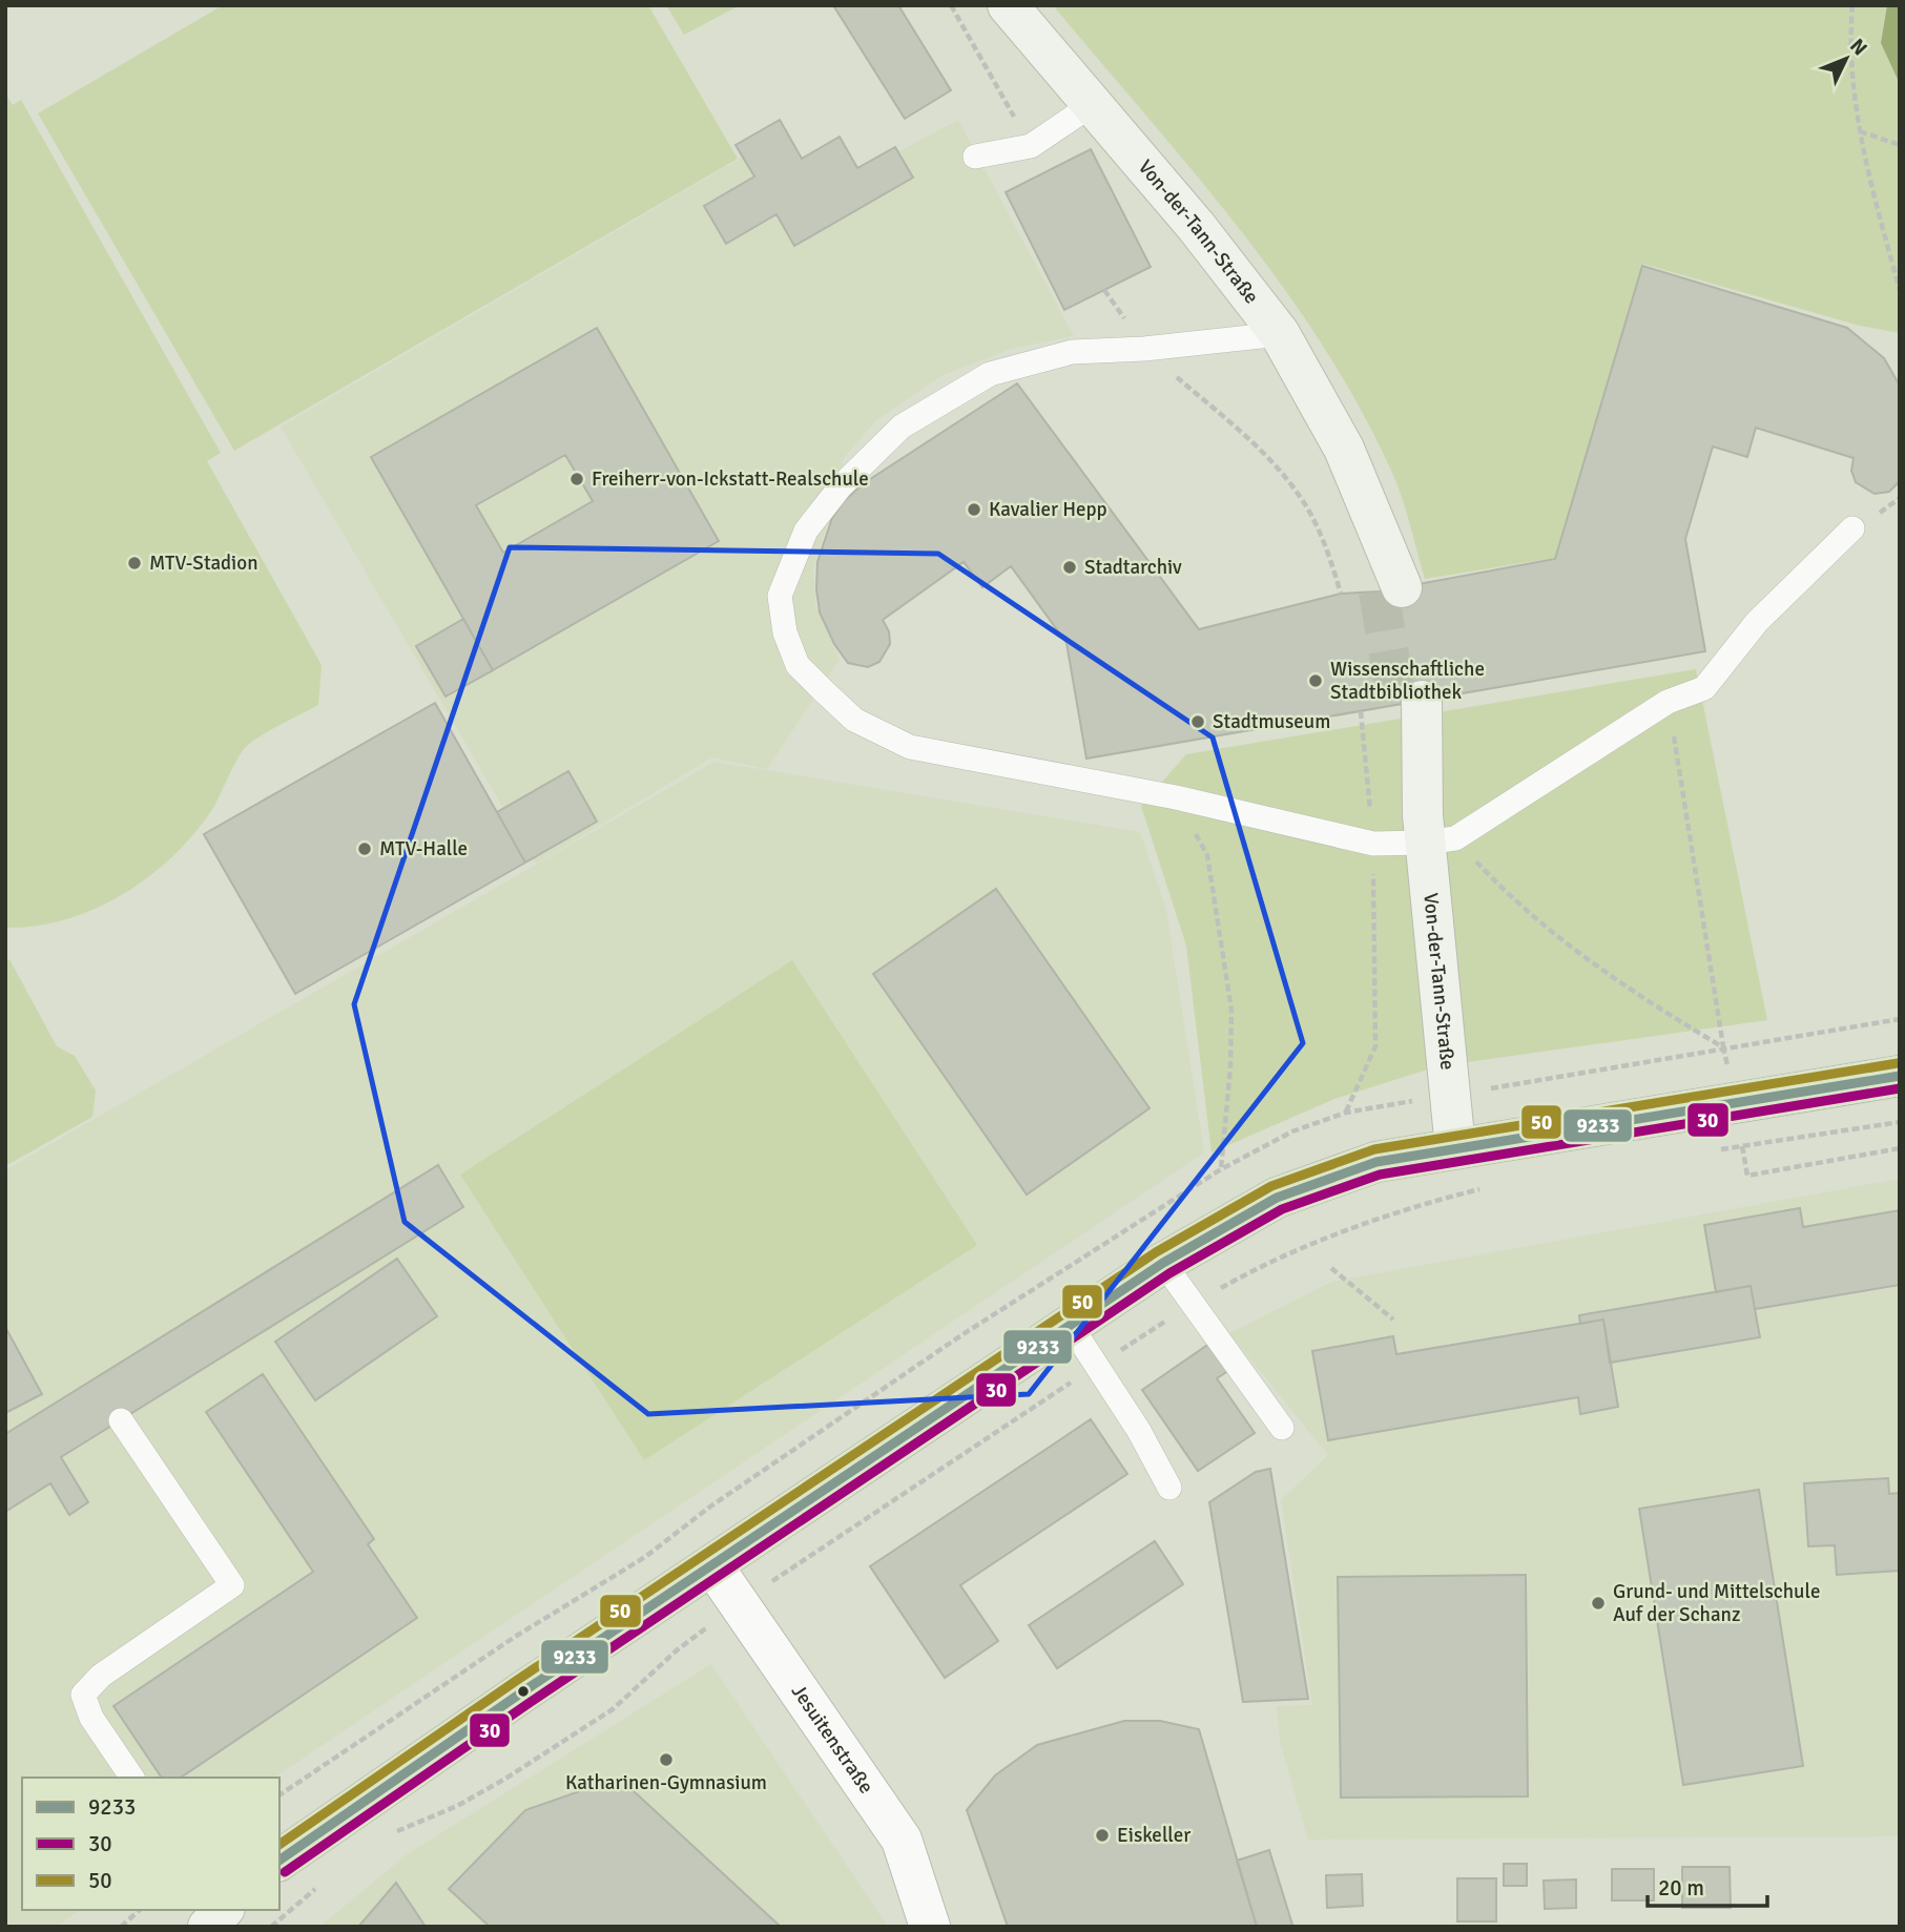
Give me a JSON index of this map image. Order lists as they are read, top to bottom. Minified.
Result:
{"streets":{"street":["Von-der-Tann-Straße","Jesuitenstraße"]},"places":["Freiherr-von-Ickstatt-Realschule","Kavalier Hepp","MTV-Stadion","Stadtarchiv","Wissenschaftliche Stadtbibliothek","Stadtmuseum","MTV-Halle","Grund- und Mittelschule Auf der Schanz","Katharinen-Gymnasium","Eiskeller"],"lines":["transit line 50","transit line 9233","transit line 30"],"legend":["9233","30","50"],"scale_bar":"20 m","north":"top right"}
